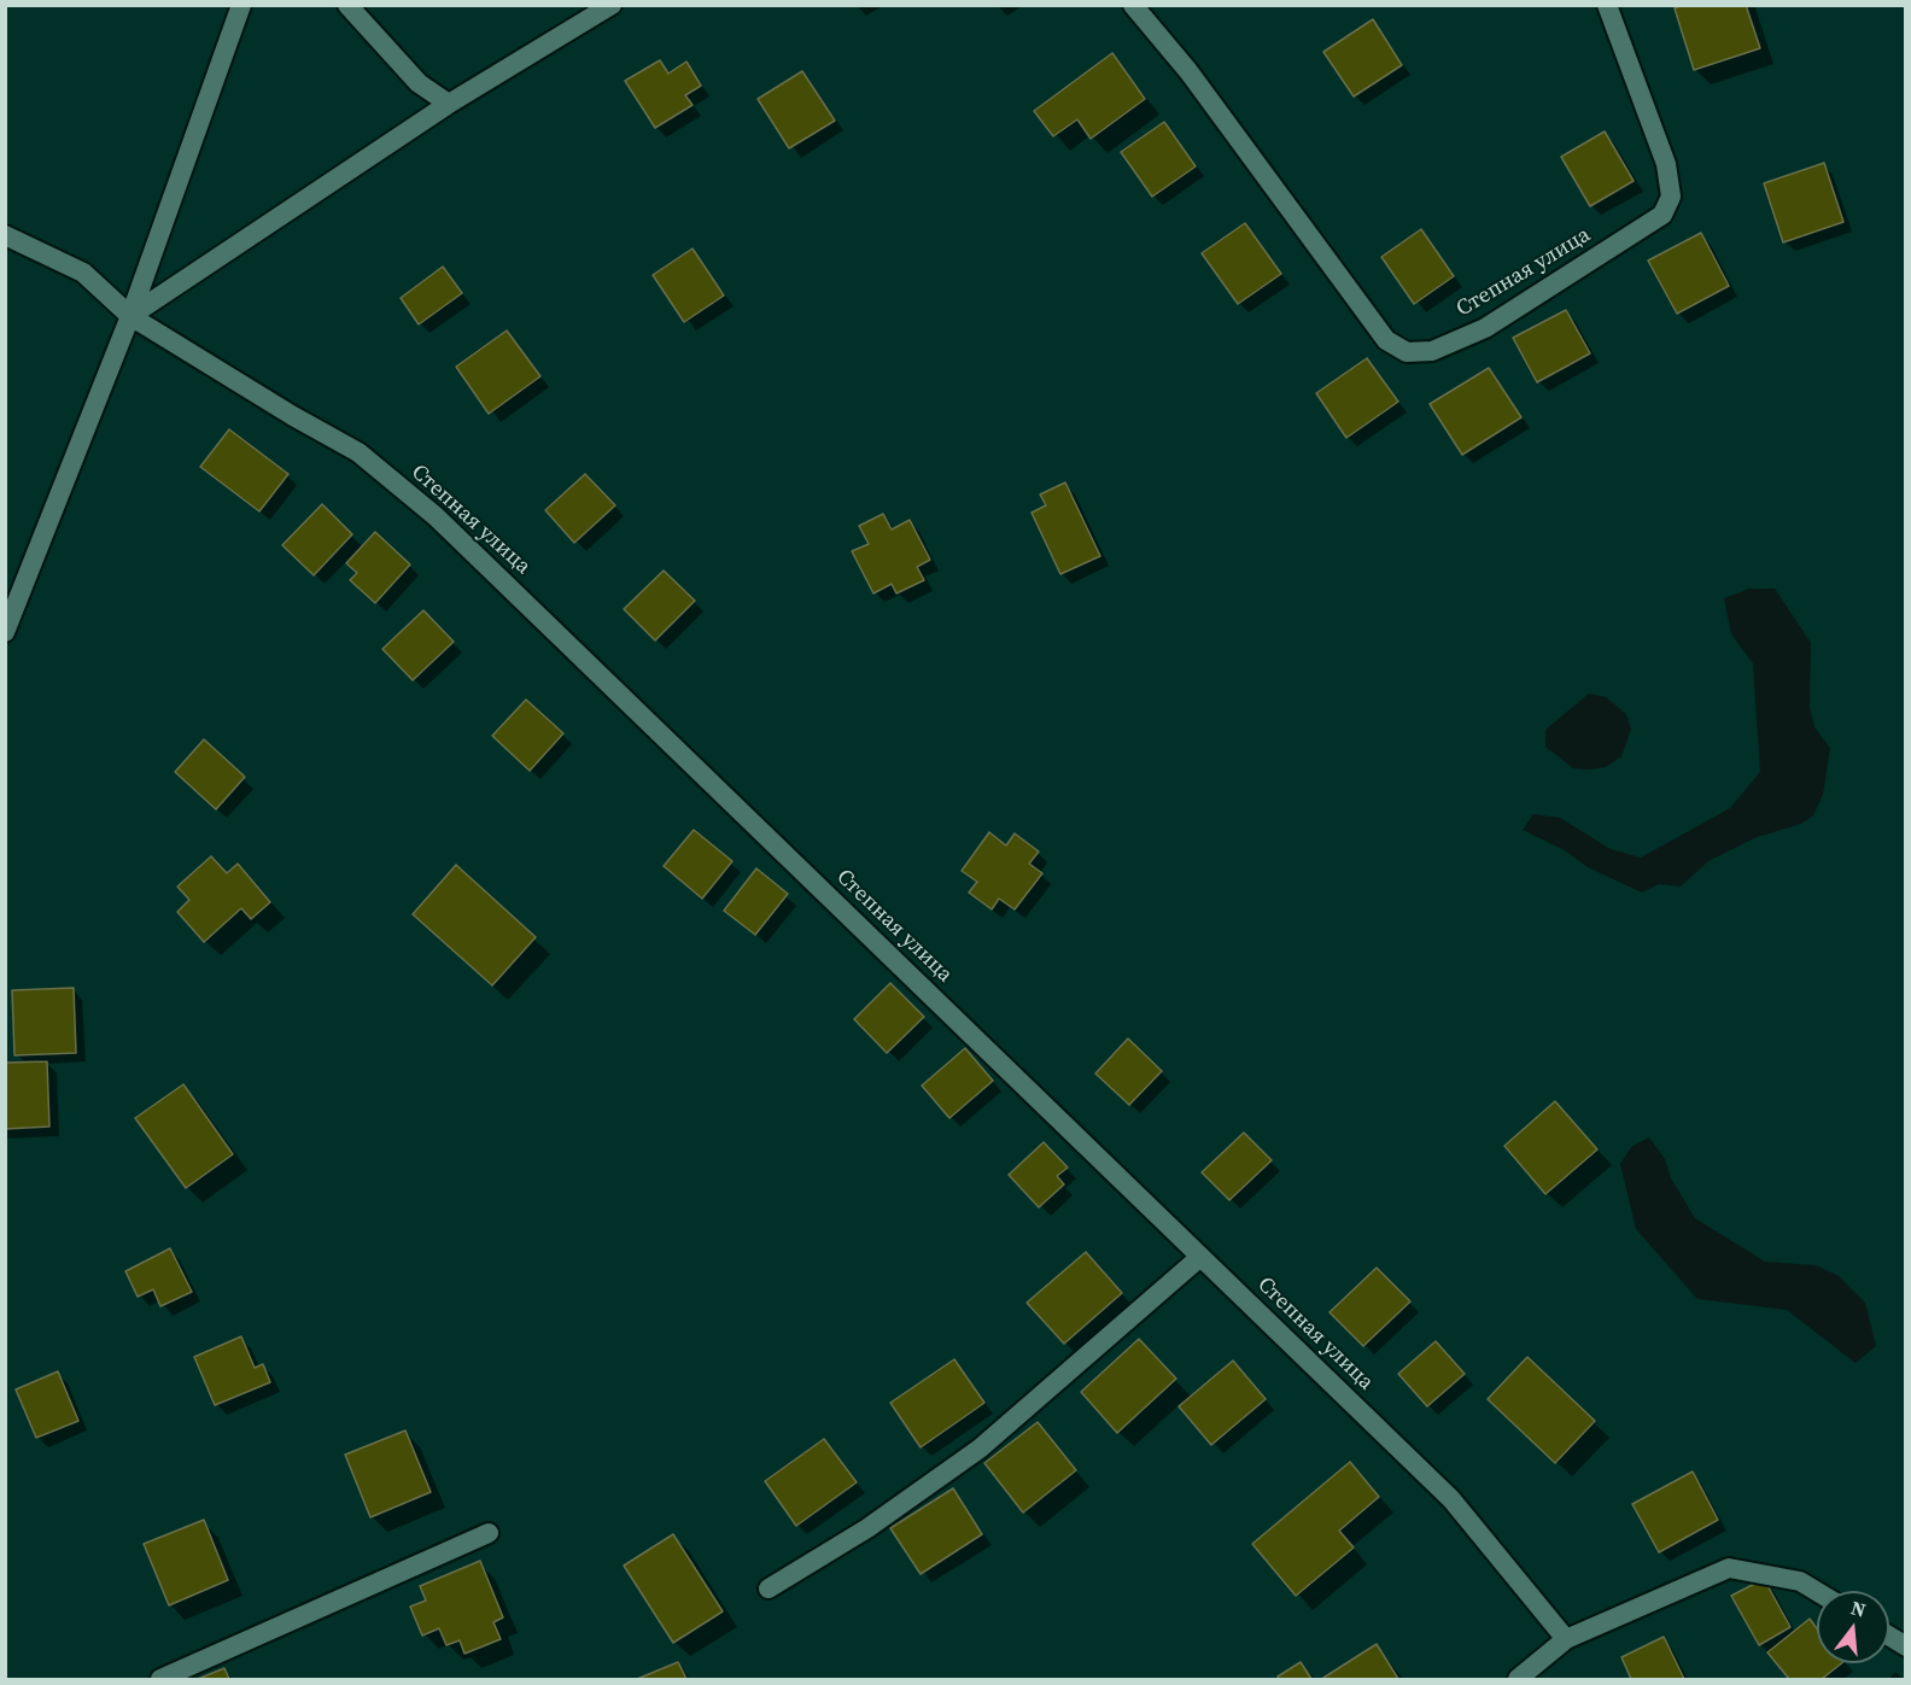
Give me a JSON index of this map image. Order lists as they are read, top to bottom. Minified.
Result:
{"streets":{"street":["Степная улица"]},"north":"top"}
